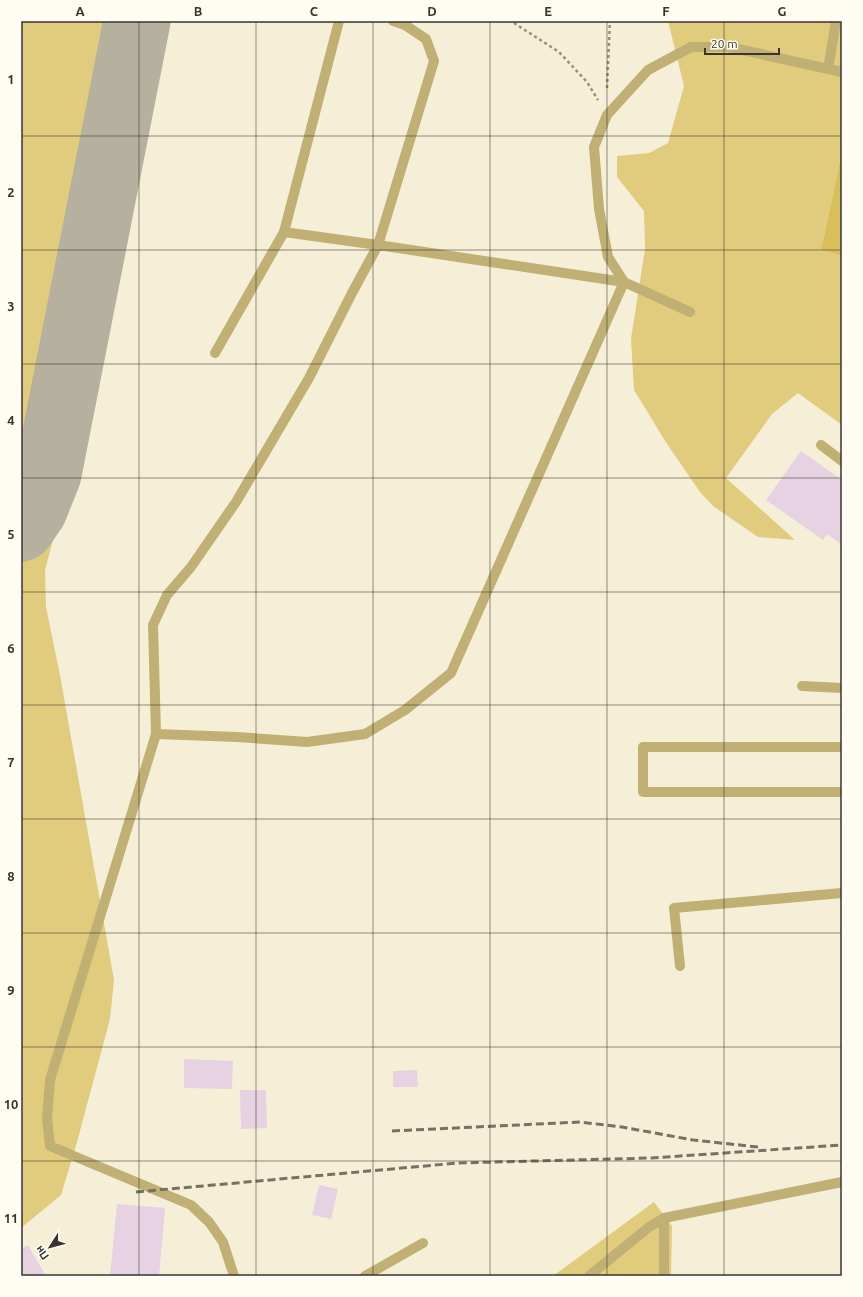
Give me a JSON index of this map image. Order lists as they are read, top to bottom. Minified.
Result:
{"scale_bar":"20 m","north":"bottom left","grid":{"columns":["A","B","C","D","E","F","G"],"rows":["1","2","3","4","5","6","7","8","9","10","11"]}}
